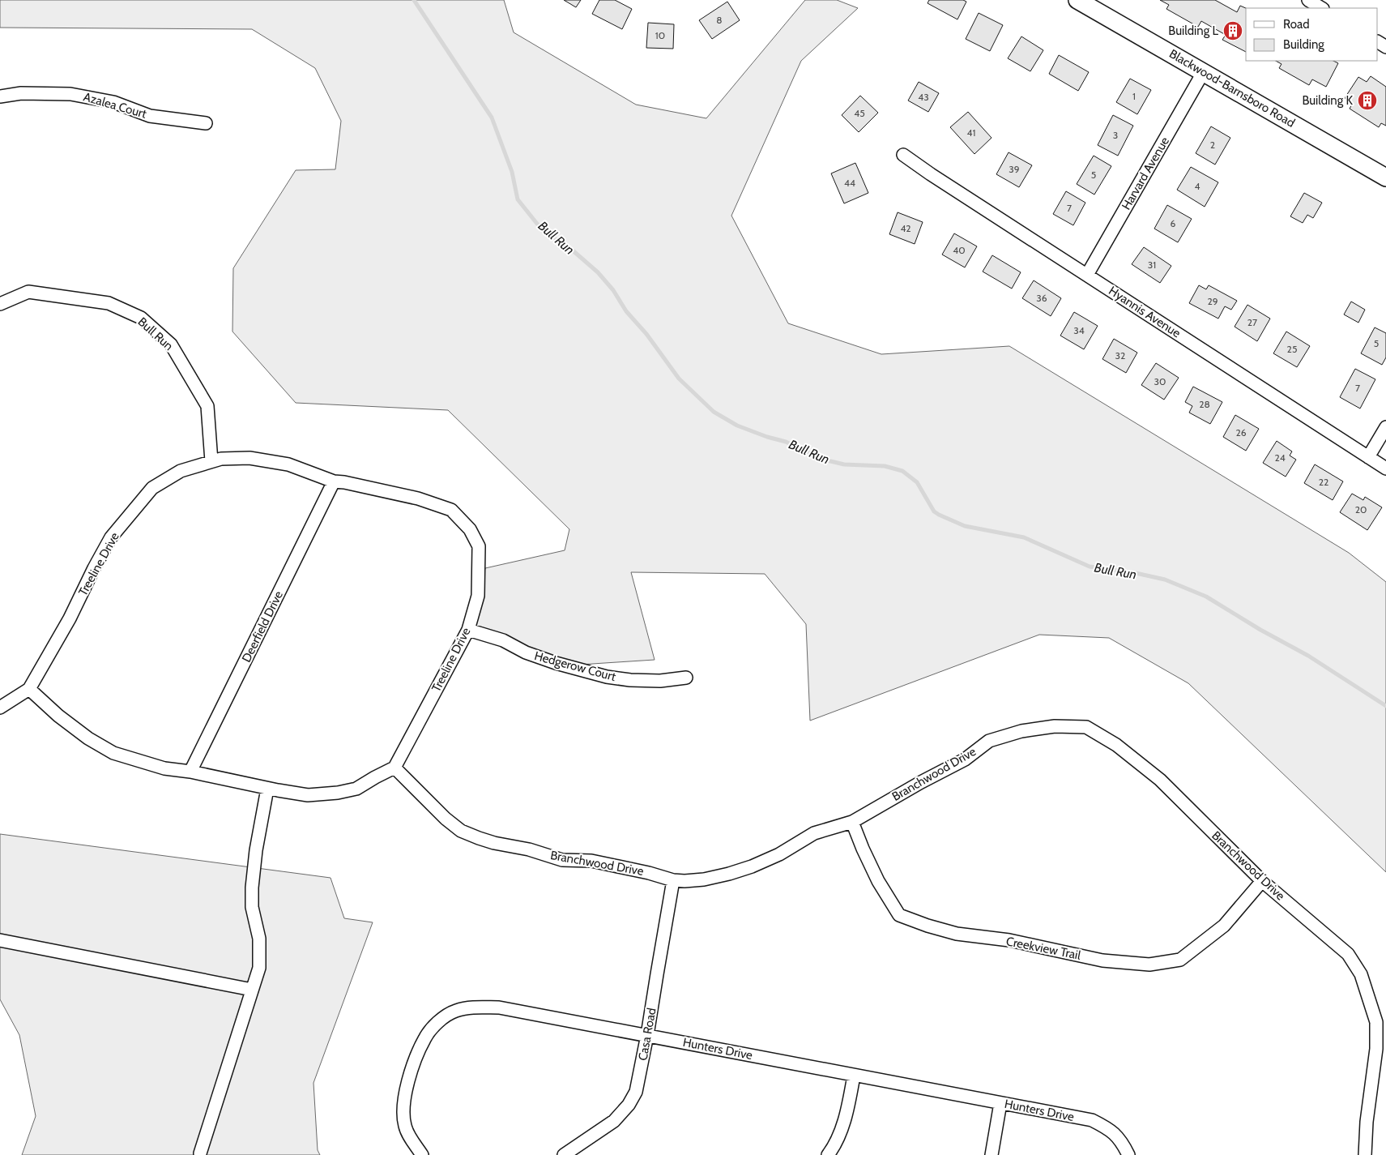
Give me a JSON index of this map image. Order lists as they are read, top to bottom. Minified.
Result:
{"streets":{"main road":["Blackwood-Barnsboro Road"],"street":["Azalea Court","Harvard Avenue","Hyannis Avenue","Bull Run","Treeline Drive","Deerfield Drive","Hedgerow Court","Branchwood Drive","Creekview Trail","Casa Road","Hunters Drive"]},"crossings":[["Blackwood-Barnsboro Road","Harvard Avenue"],["Harvard Avenue","Hyannis Avenue"],["Bull Run","Treeline Drive"],["Treeline Drive","Deerfield Drive"],["Treeline Drive","Hedgerow Court"],["Treeline Drive","Branchwood Drive"],["Branchwood Drive","Creekview Trail"],["Branchwood Drive","Casa Road"],["Casa Road","Hunters Drive"]],"water":["Bull Run"],"places":{"building":["Building L","Building K"]},"house_numbers":["8","10","1","43","45","41","3","2","39","5","44","4","7","6","42","40","31","36","29","27","34","5","25","32","30","7","28","26","24","22","20"],"legend":["Road","Building"]}
